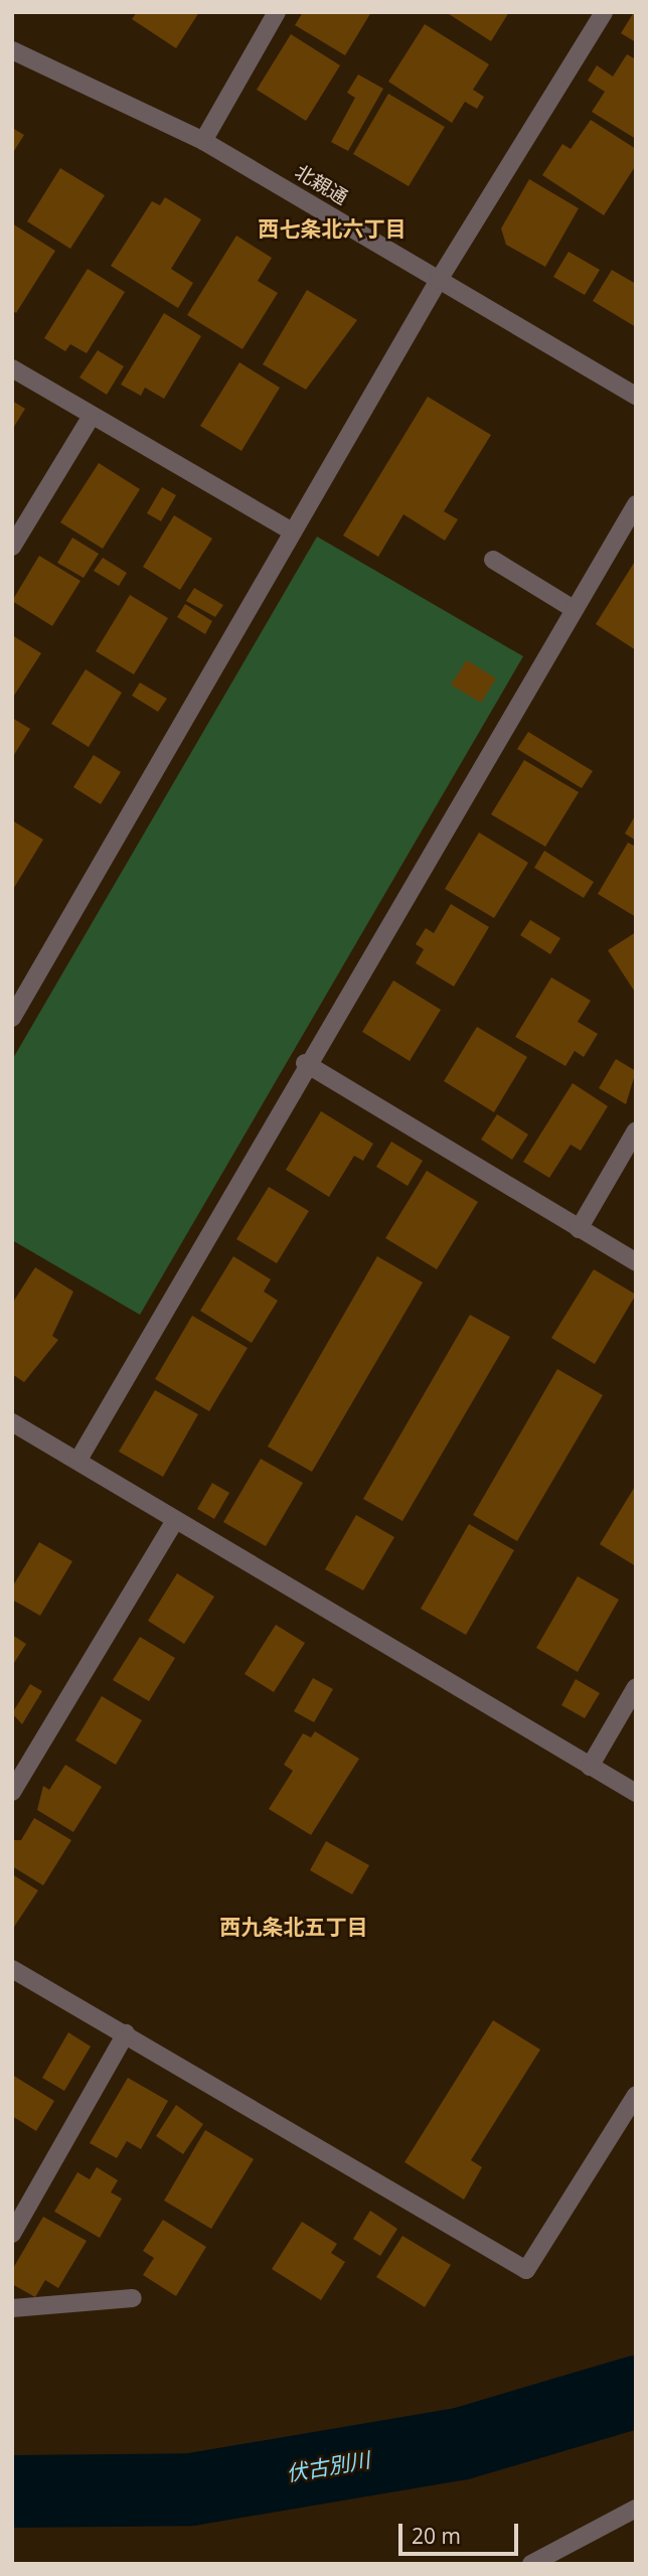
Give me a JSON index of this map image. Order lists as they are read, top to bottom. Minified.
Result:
{"streets":{"street":["北親通"]},"districts":["西七条北六丁目","西九条北五丁目"],"water":["伏古別川"],"scale_bar":"20 m"}
